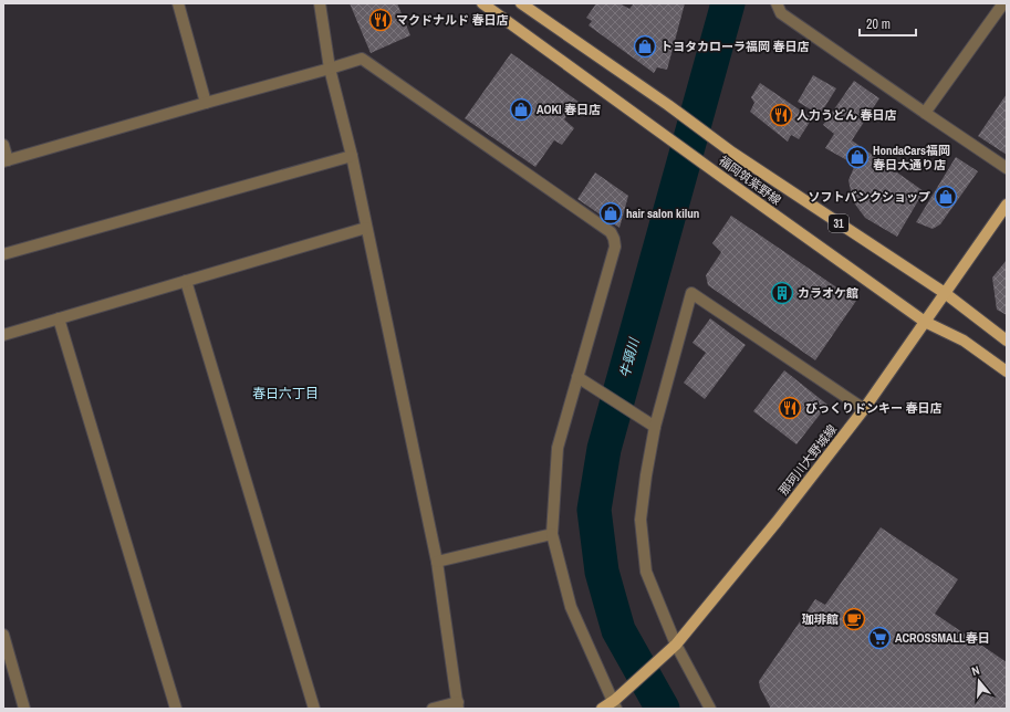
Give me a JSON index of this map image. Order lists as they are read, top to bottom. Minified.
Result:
{"streets":{"main road":["福岡筑紫野線","31","那珂川大野城線"]},"crossings":[["福岡筑紫野線","那珂川大野城線"]],"districts":["春日六丁目"],"water":["牛頸川"],"places":{"restaurant":["マクドナルド 春日店","人力うどん 春日店","びっくりドンキー 春日店"],"shop":["トヨタカローラ福岡 春日店","AOKI 春日店","HondaCars福岡 春日大通り店","ソフトバンクショップ","hair salon kilun"],"building":["カラオケ館"],"cafe":["珈琲館"],"supermarket":["ACROSSMALL春日"]},"scale_bar":"20 m","north":"top"}
